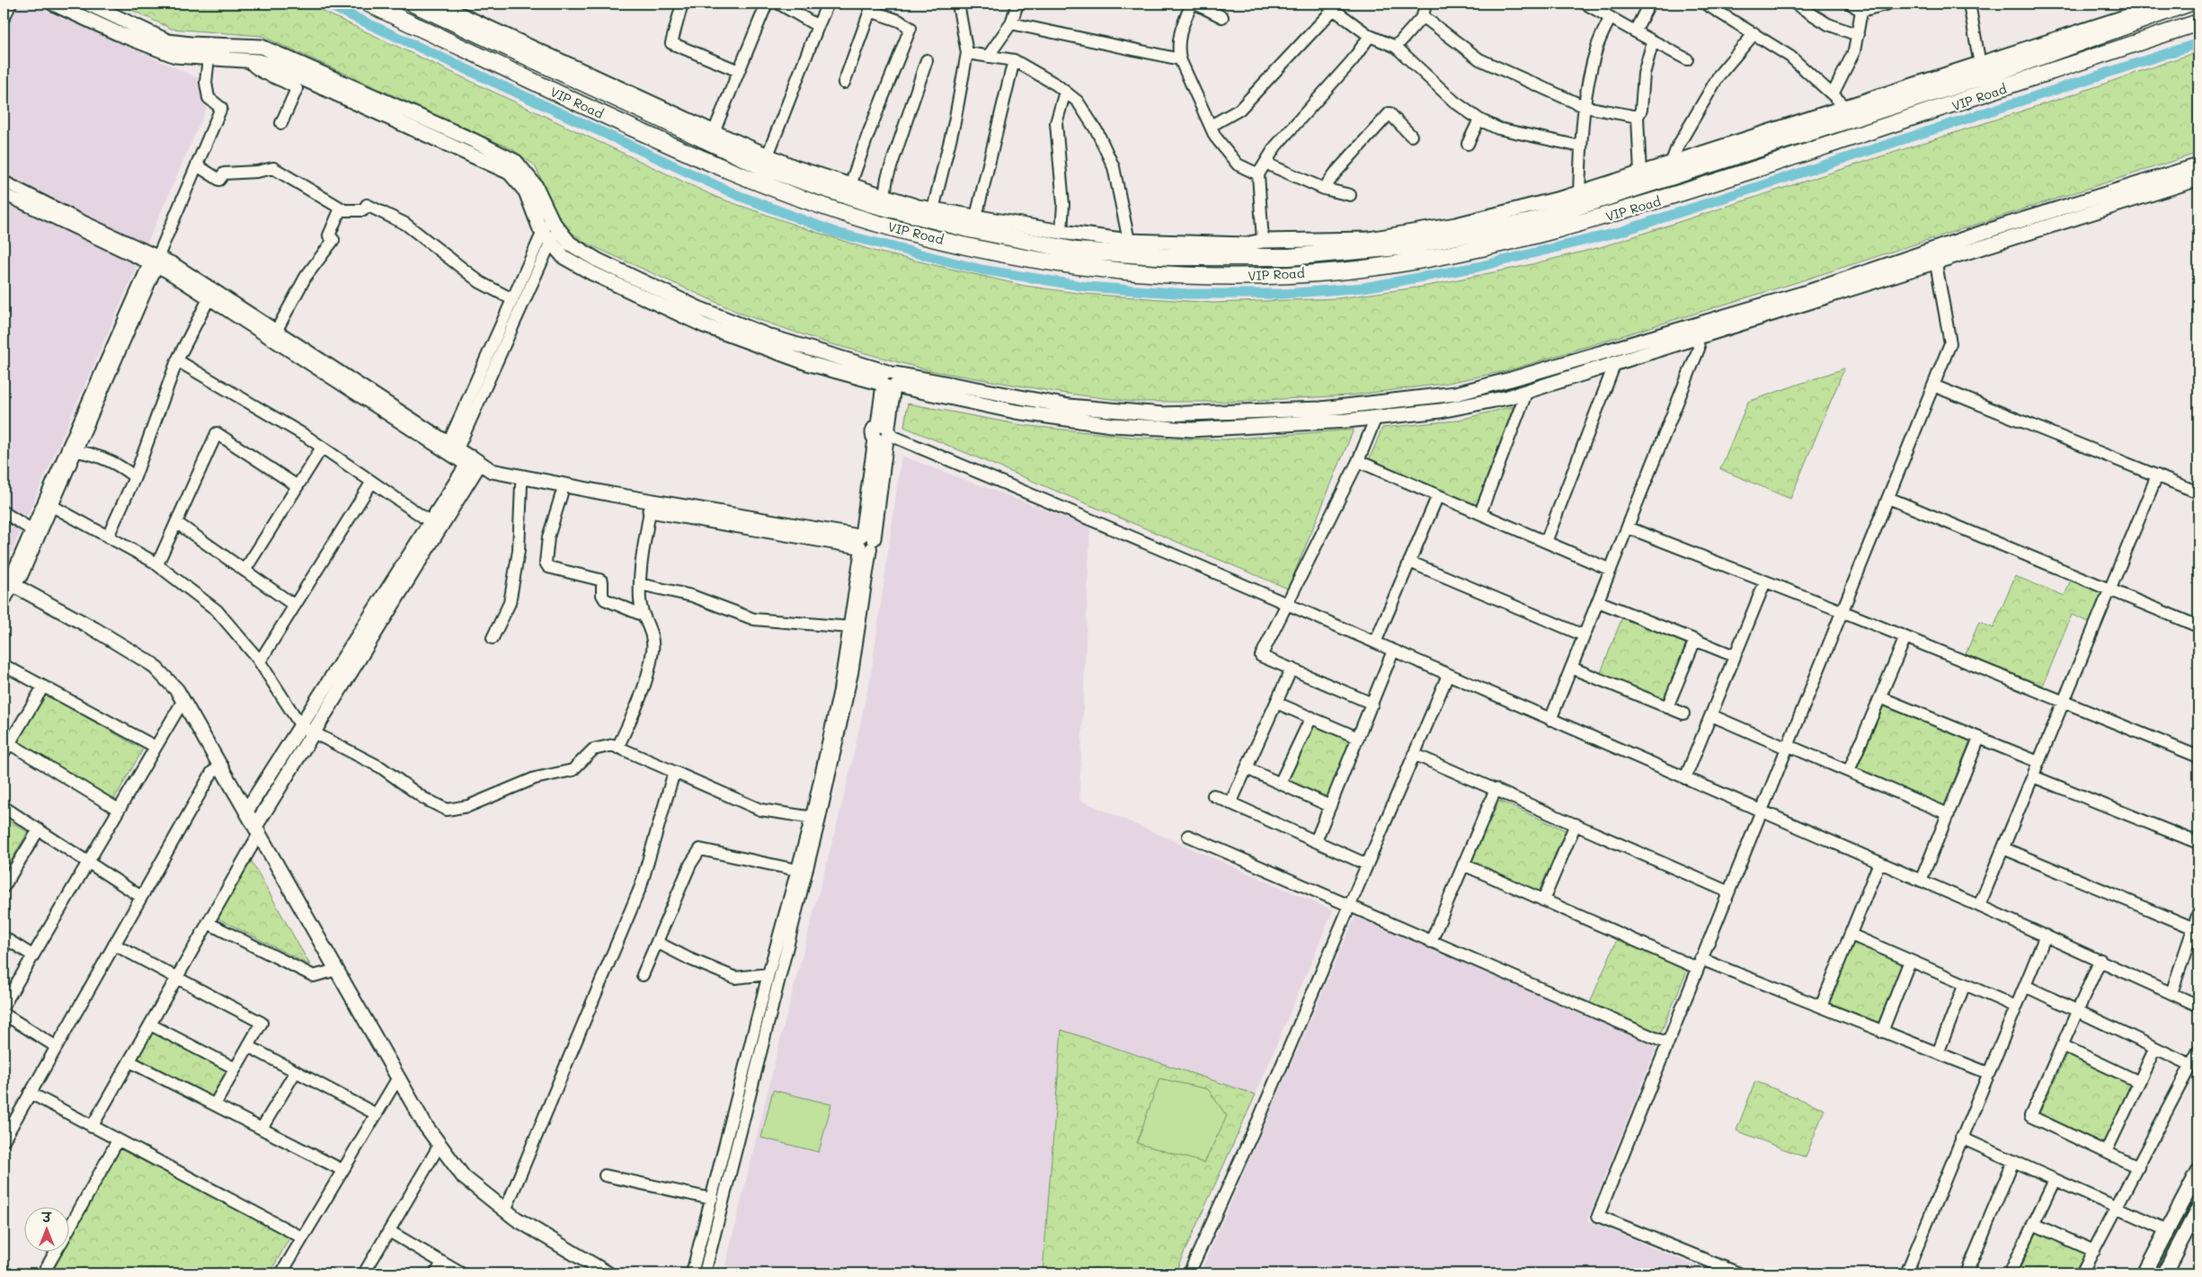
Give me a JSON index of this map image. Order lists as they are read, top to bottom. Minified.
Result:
{"streets":{"main road":["VIP Road"]},"north":"top"}
